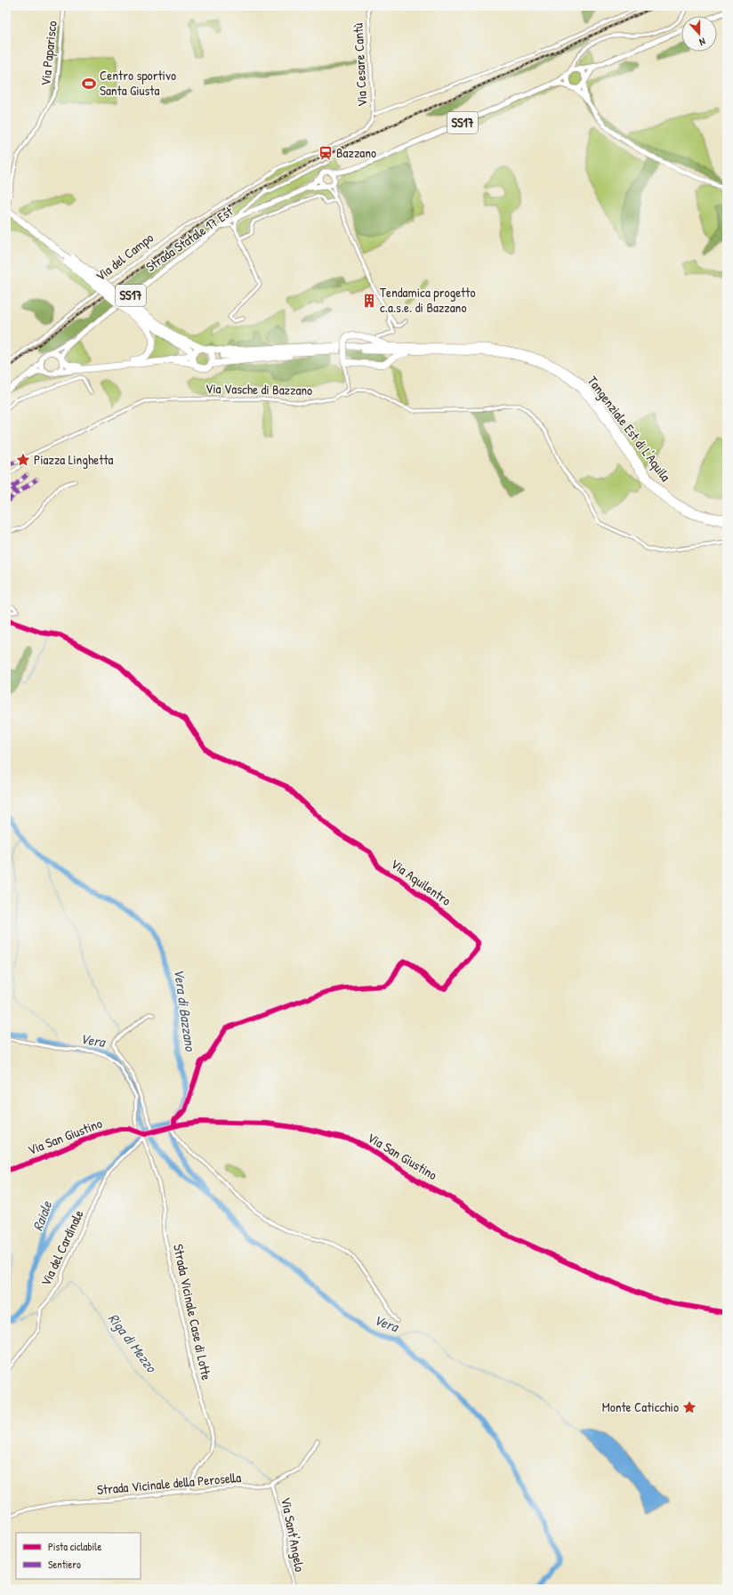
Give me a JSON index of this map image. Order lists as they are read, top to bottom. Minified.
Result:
{"streets":{"highway":["Tangenziale Est di L'Aquila"],"main road":["SS17","Strada Statale 17 Est"],"street":["Via Paparisco","Via Cesare Cantù","Via del Campo","Via Vasche di Bazzano","Via Aquilentro","Via San Giustino","Via del Cardinale","Strada Vicinale Case di Lotte","Strada Vicinale della Perosella","Via Sant'Angelo"]},"crossings":[["Via Cesare Cantù","Via del Campo"],["SS17","Strada Statale 17 Est"],["Via Aquilentro","Via San Giustino"],["Via del Cardinale","Strada Vicinale Case di Lotte"],["Strada Vicinale Case di Lotte","Strada Vicinale della Perosella"],["Strada Vicinale della Perosella","Via Sant'Angelo"]],"water":["Vera di Bazzano","Vera","Raiale","Riga di Mezzo"],"places":{"sports":["Centro sportivo Santa Giusta"],"station":["Bazzano"],"building":["Tendamica progetto c.a.s.e. di Bazzano"],"place":["Piazza Linghetta","Monte Caticchio"]},"legend":["Pista ciclabile","Sentiero"],"north":"bottom"}
